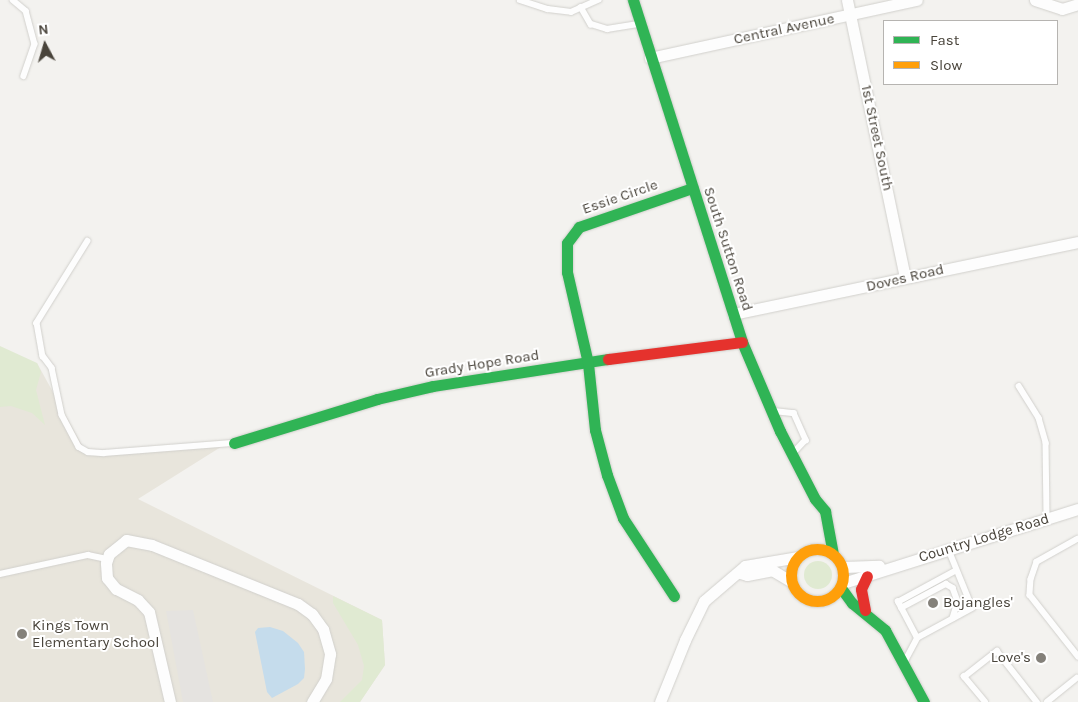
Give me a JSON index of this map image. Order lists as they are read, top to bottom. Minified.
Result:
{"streets":{"main road":["Essie Circle","South Sutton Road","Grady Hope Road"],"street":["Central Avenue","1st Street South","Doves Road","Country Lodge Road"]},"crossings":[["Central Avenue","1st Street South"],["Central Avenue","South Sutton Road"],["1st Street South","Doves Road"],["Essie Circle","South Sutton Road"],["Essie Circle","Grady Hope Road"],["South Sutton Road","Doves Road"],["South Sutton Road","Grady Hope Road"],["South Sutton Road","Country Lodge Road"]],"places":["Bojangles'","Kings Town Elementary School","Love's"],"legend":["Fast","Slow"],"north":"top"}
